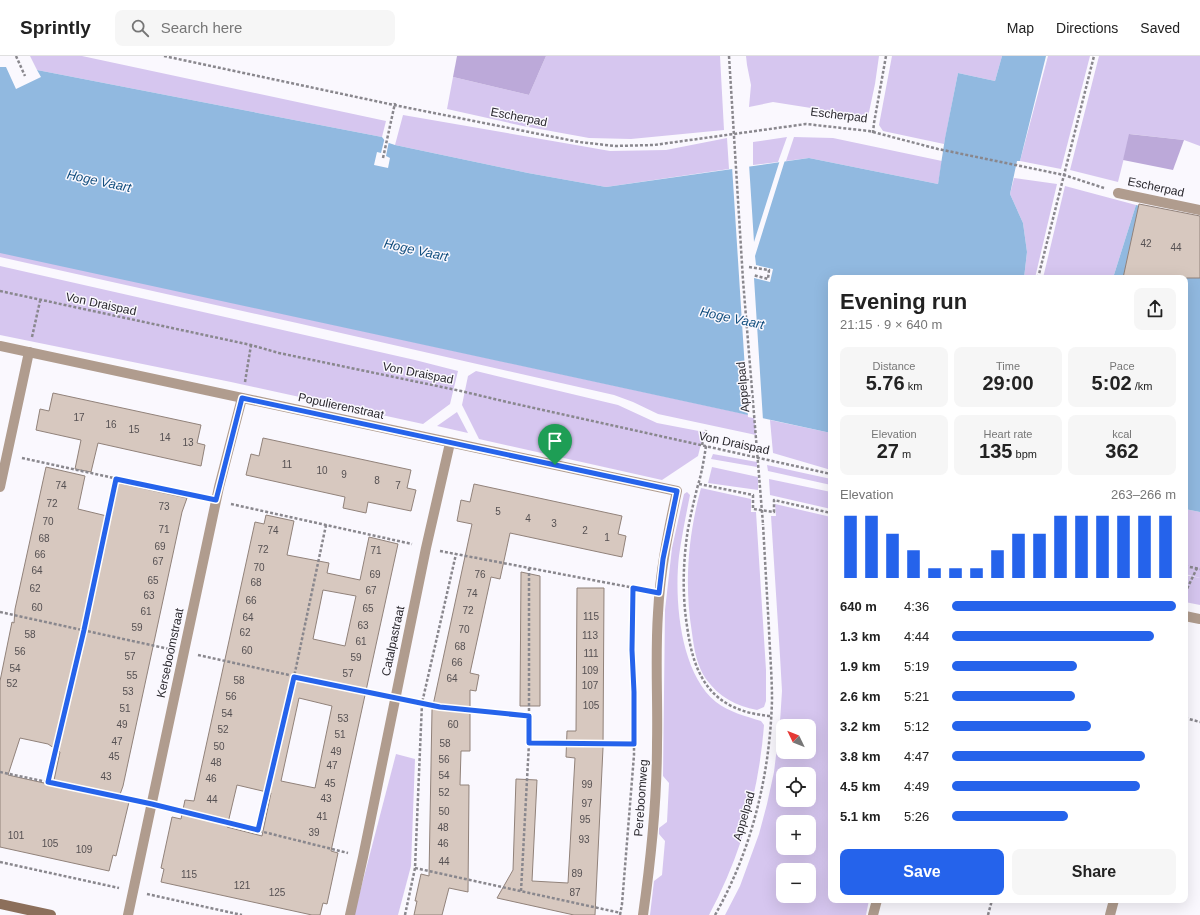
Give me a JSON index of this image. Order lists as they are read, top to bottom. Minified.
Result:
{"streets":{"street":["Escherpad","Populierenstraat","Catalpastraat","Kerseboomstraat","Pereboomweg"],"path":["Von Draispad","Appelpad"]},"crossings":[["Populierenstraat","Catalpastraat"],["Populierenstraat","Kerseboomstraat"],["Populierenstraat","Pereboomweg"]],"water":["Hoge Vaart"],"house_numbers":["42","44","17","16","15","14","13","11","10","9","8","74","7","72","73","5","4","70","3","71","74","2","1","68","69","72","71","66","67","70","64","69","76","65","68","62","67","74","63","66","60","65","72","61","115","64","63","59","70","62","58","113","61","68","60","56","111","57","59","66","54","109","57","55","64","58","52","107","53","56","105","51","54","53","49","60","52","51","47","58","50","49","45","56","48","47","54","43","46","45","99","52","43","44","97","50","41","95","48","39","101","93","105","46","109","44","89","115","121","125","87"],"north":"top left","page":{"header":"Sprintly","search":"Search here","nav":["Map","Directions","Saved"],"heading":["Evening run","21:15 · 9 × 640 m"],"stats":[["Distance","5.76 km"],["Time","29:00"],["Pace","5:02 /km"],["Elevation","27 m"],["Heart rate","135 bpm"],["kcal","362"]],"chart":["Elevation","263–266 m"],"list":[{"name":"640 m","note":"4:36"},{"name":"1.3 km","note":"4:44"},{"name":"1.9 km","note":"5:19"},{"name":"2.6 km","note":"5:21"},{"name":"3.2 km","note":"5:12"},{"name":"3.8 km","note":"4:47"},{"name":"4.5 km","note":"4:49"},{"name":"5.1 km","note":"5:26"}],"map_buttons":["+","−"],"buttons":["Save","Share"]}}
